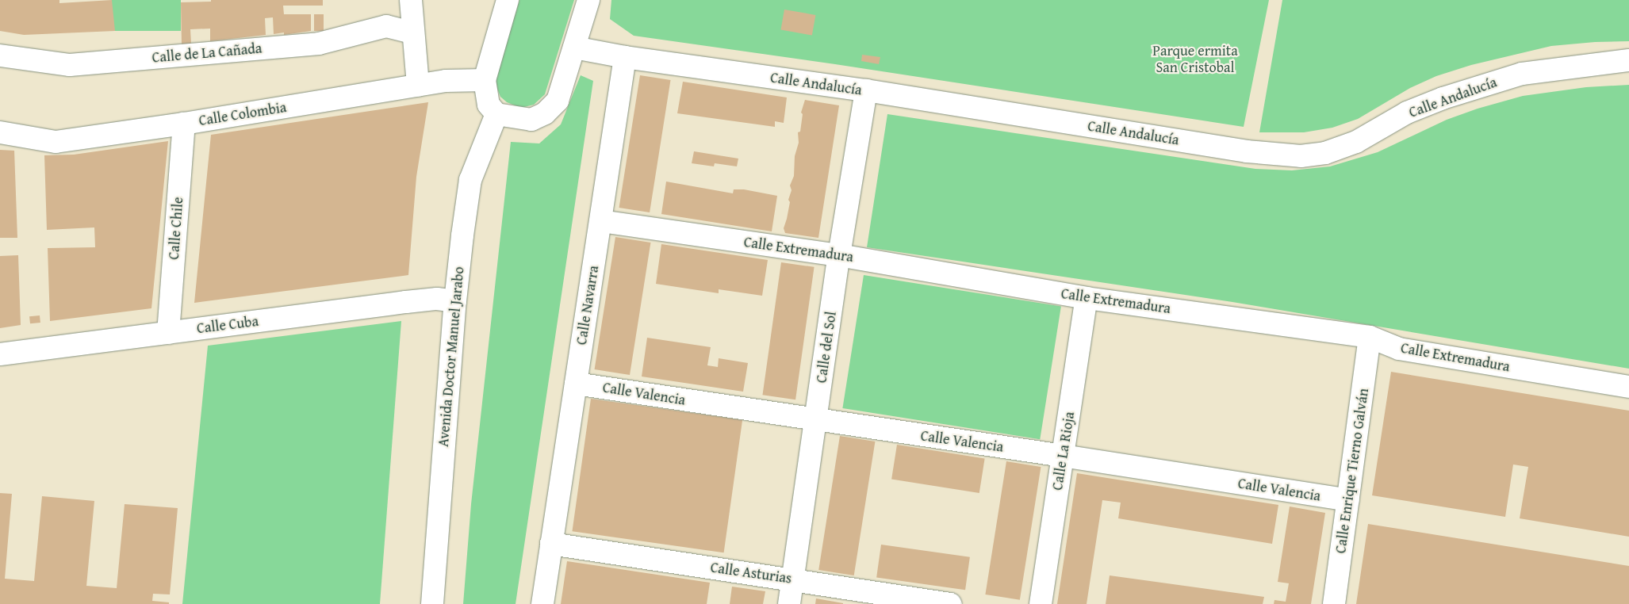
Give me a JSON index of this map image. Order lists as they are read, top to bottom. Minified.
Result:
{"streets":{"street":["Calle de La Cañada","Calle Andalucía","Calle Colombia","Calle Chile","Calle Extremadura","Calle Navarra","Calle Cuba","Calle del Sol","Avenida Doctor Manuel Jarabo","Calle Valencia","Calle La Rioja","Calle Enrique Tierno Galván","Calle Asturias"]},"crossings":[["Calle Andalucía","Calle Navarra"],["Calle Andalucía","Calle del Sol"],["Calle Colombia","Calle Chile"],["Calle Chile","Calle Cuba"],["Calle Extremadura","Calle Navarra"],["Calle Extremadura","Calle del Sol"],["Calle Extremadura","Calle La Rioja"],["Calle Extremadura","Calle Enrique Tierno Galván"],["Calle Navarra","Calle Valencia"],["Calle Navarra","Calle Asturias"],["Calle Cuba","Avenida Doctor Manuel Jarabo"],["Calle del Sol","Calle Valencia"],["Calle del Sol","Calle Asturias"],["Calle Valencia","Calle La Rioja"],["Calle Valencia","Calle Enrique Tierno Galván"]],"parks":["Parque ermita San Cristobal"]}
